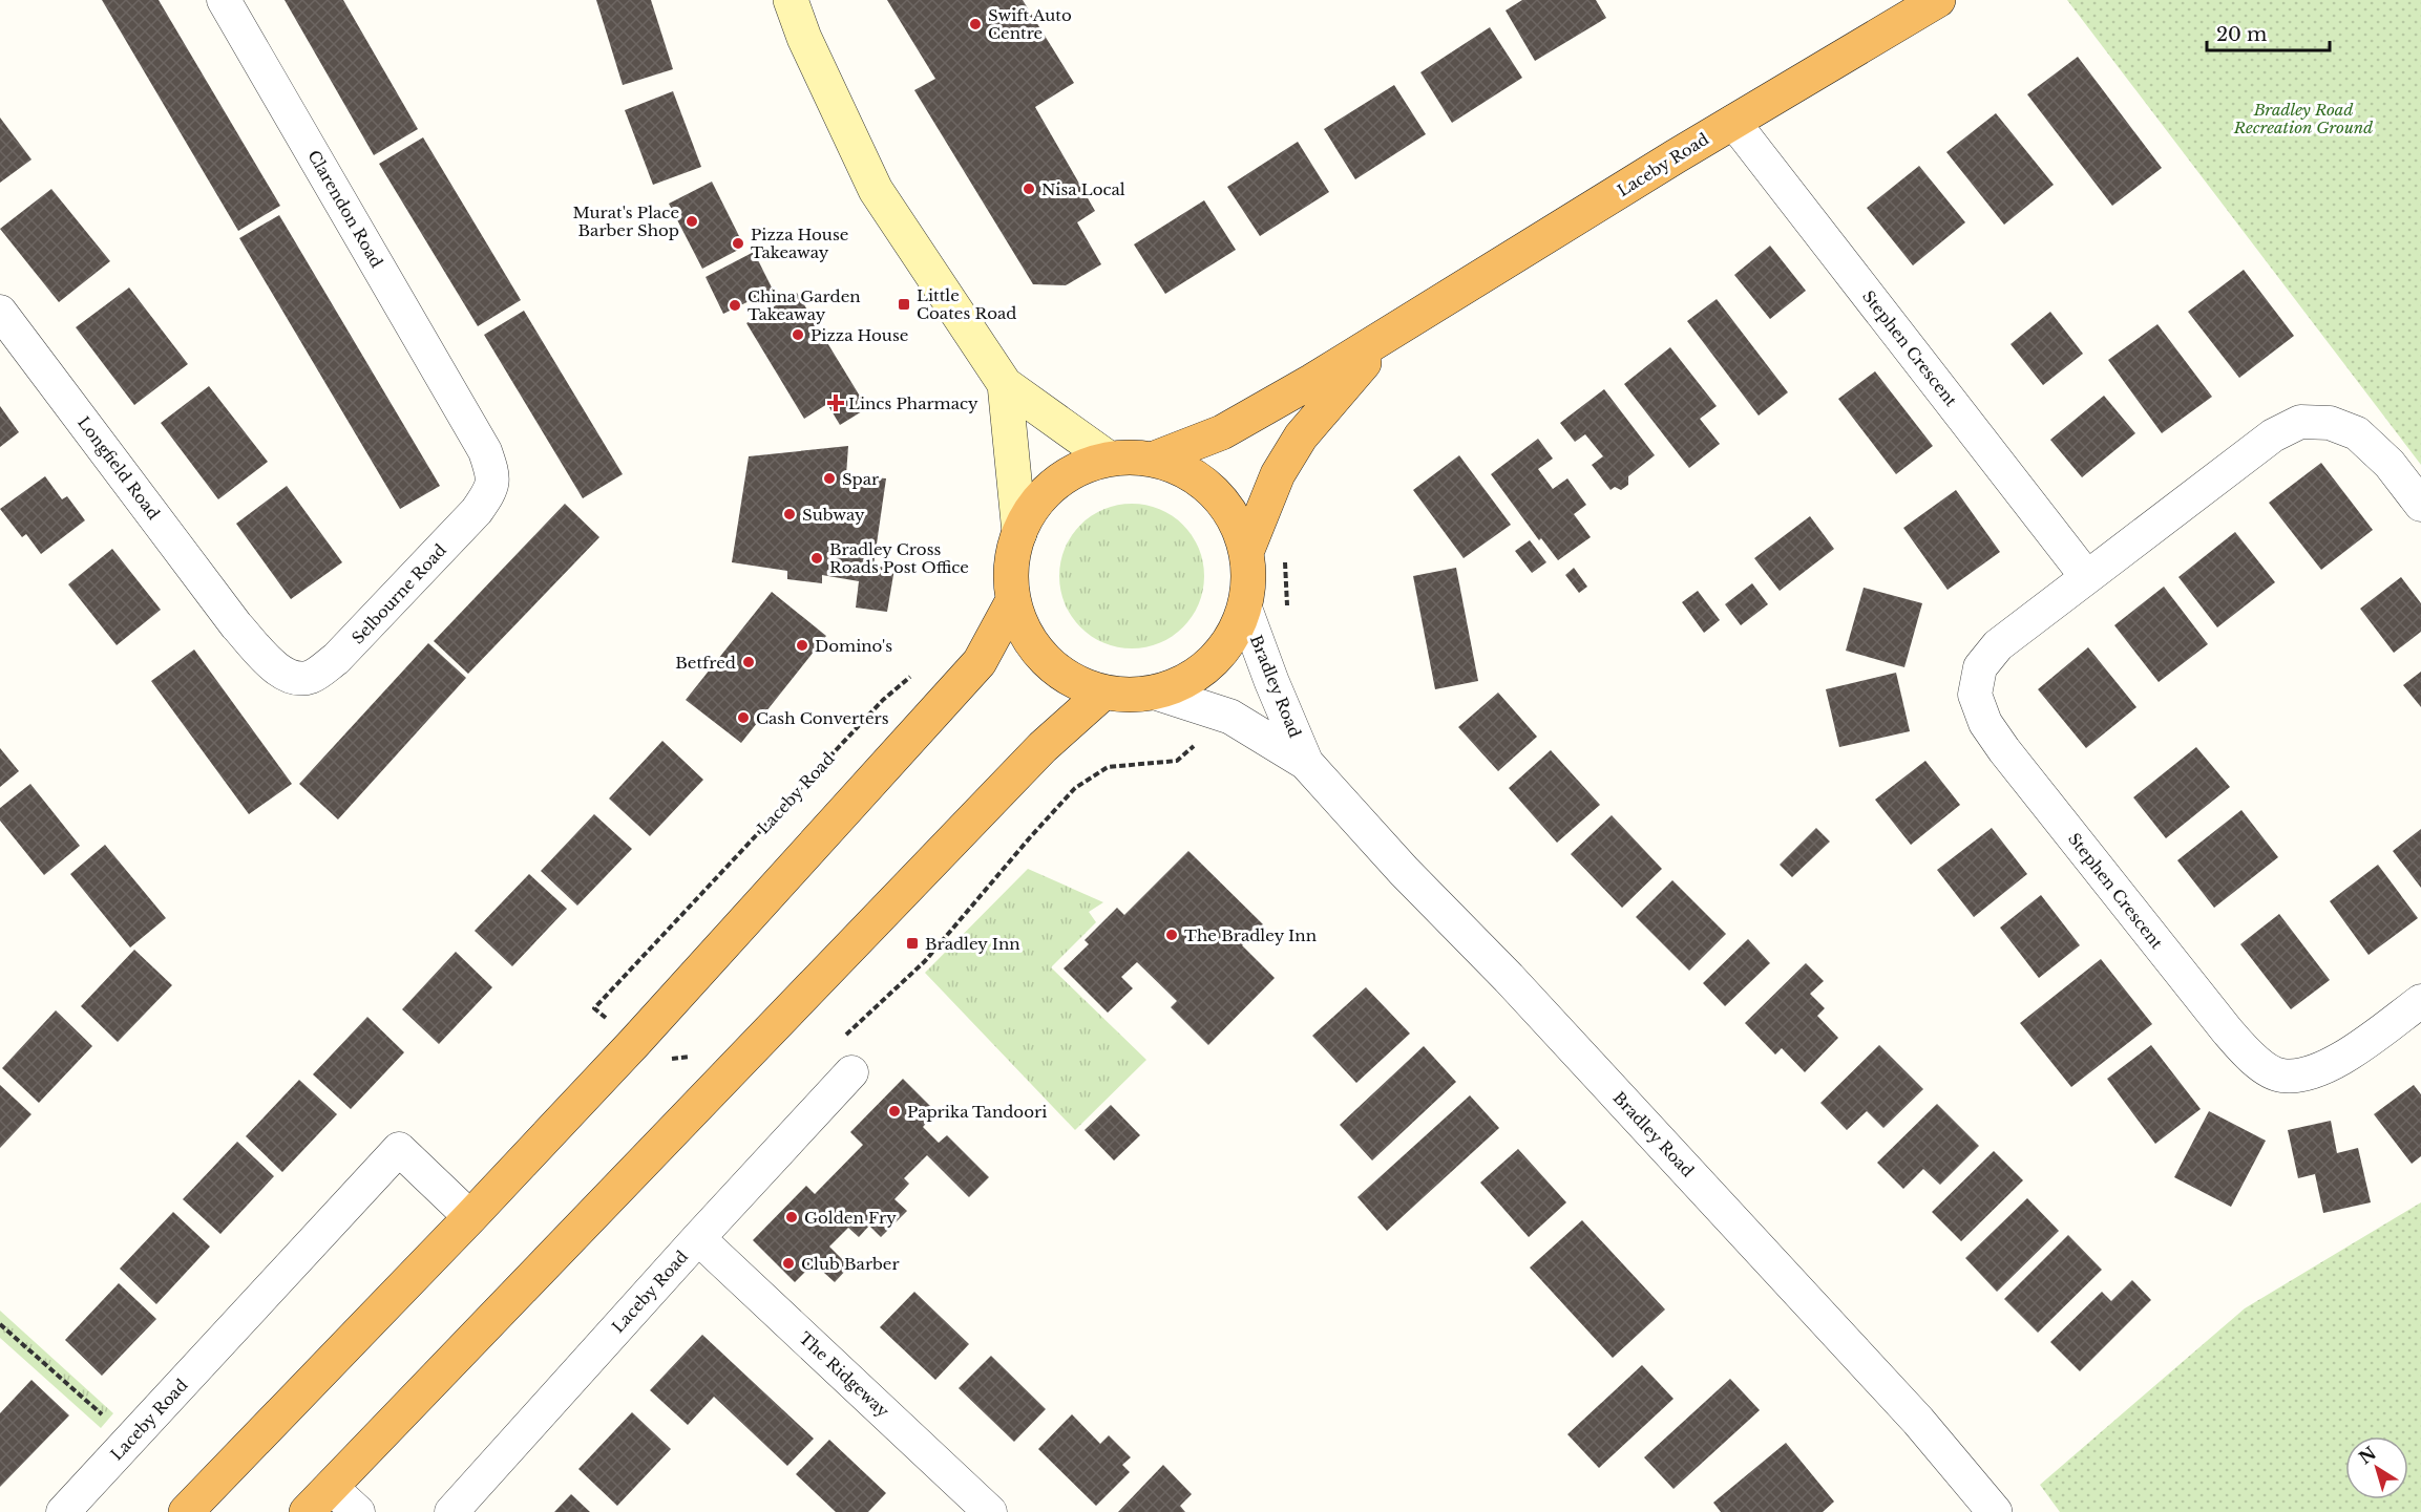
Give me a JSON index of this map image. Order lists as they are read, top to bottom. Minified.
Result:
{"streets":{"highway":["Laceby Road"],"street":["Clarendon Road","Stephen Crescent","Longfield Road","Selbourne Road","Bradley Road","The Ridgeway"]},"crossings":[["Laceby Road","Stephen Crescent"],["Laceby Road","The Ridgeway"],["Clarendon Road","Selbourne Road"],["Longfield Road","Selbourne Road"]],"parks":["Bradley Road Recreation Ground"],"places":{"other":["Swift Auto Centre","Nisa Local","Murat's Place Barber Shop","Pizza House Takeaway","China Garden Takeaway","Pizza House","Spar","Subway","Bradley Cross Roads Post Office","Domino's","Betfred","Cash Converters","The Bradley Inn","Paprika Tandoori","Golden Fry","Club Barber"],"transit":["Little Coates Road","Bradley Inn"],"health":["Lincs Pharmacy"]},"scale_bar":"20 m","north":"top left"}
